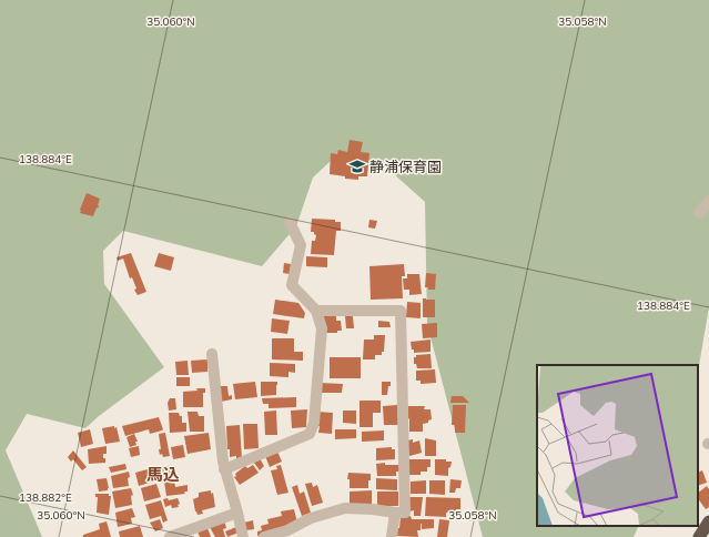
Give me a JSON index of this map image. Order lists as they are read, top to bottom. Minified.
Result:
{"districts":["馬込"],"places":{"school or university":["静浦保育園"]},"coordinates":["35.060°N","35.058°N","138.884°E","138.882°E"]}
